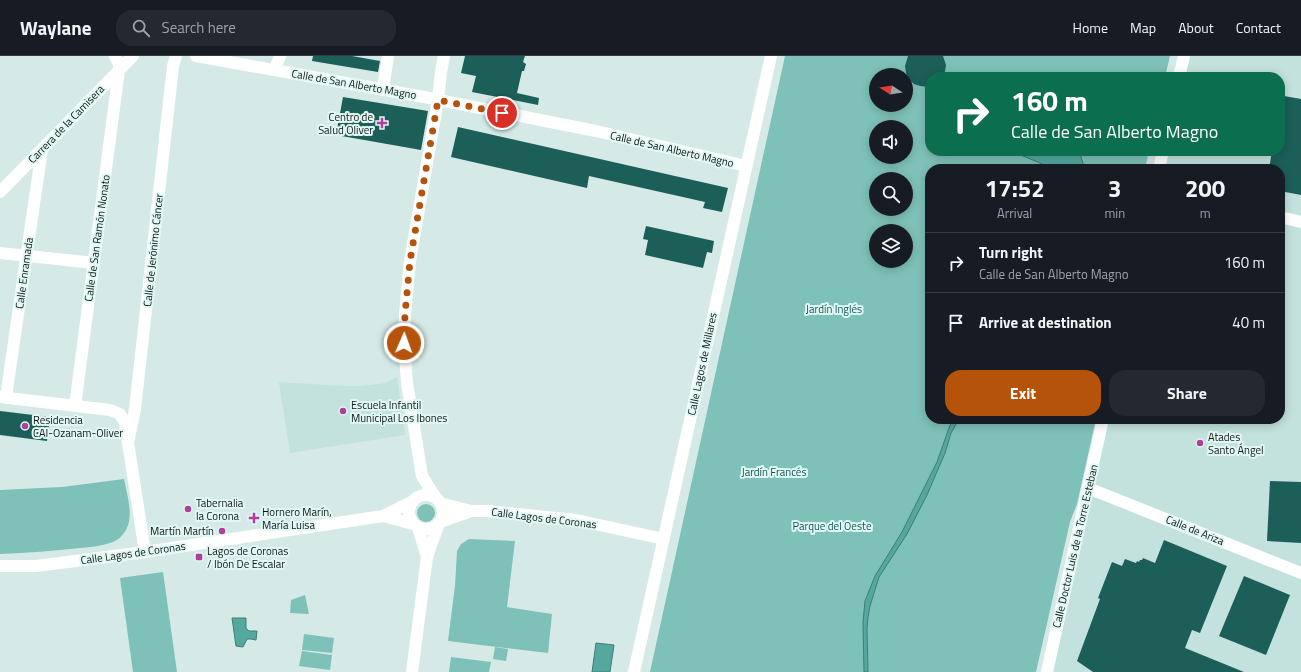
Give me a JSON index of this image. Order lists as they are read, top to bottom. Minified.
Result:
{"streets":{"street":["Calle de San Alberto Magno","Carrera de la Camisera","Calle de San Ramón Nonato","Calle de Jerónimo Cáncer","Calle Enramada","Calle Lagos de Millares","Calle Lagos de Coronas","Calle de Ariza","Calle Doctor Luis de la Torre Esteban"]},"crossings":[["Calle de San Alberto Magno","Calle Lagos de Millares"],["Carrera de la Camisera","Calle de San Ramón Nonato"],["Carrera de la Camisera","Calle Enramada"],["Calle Lagos de Millares","Calle Lagos de Coronas"],["Calle de Ariza","Calle Doctor Luis de la Torre Esteban"]],"parks":["Jardín Inglés","Jardín Francés","Parque del Oeste"],"places":{"health":["Centro de Salud Oliver","Hornero Marín, María Luisa"],"other":["Escuela Infantil Municipal Los Ibones","Residencia CAI-Ozanam-Oliver","Atades Santo Ángel","Tabernalia la Corona","Martín Martín"],"transit":["Lagos de Coronas / Ibón De Escalar"]},"north":"left","page":{"header":"Waylane","search":"Search here","nav":["Home","Map","About","Contact"],"turn":["160 m","Calle de San Alberto Magno"],"eta":["17:52","Arrival","3","min","200","m"],"list":[{"name":"Turn right","note":"Calle de San Alberto Magno","value":"160 m"},{"name":"Arrive at destination","value":"40 m"}],"buttons":["Exit","Share"]}}
